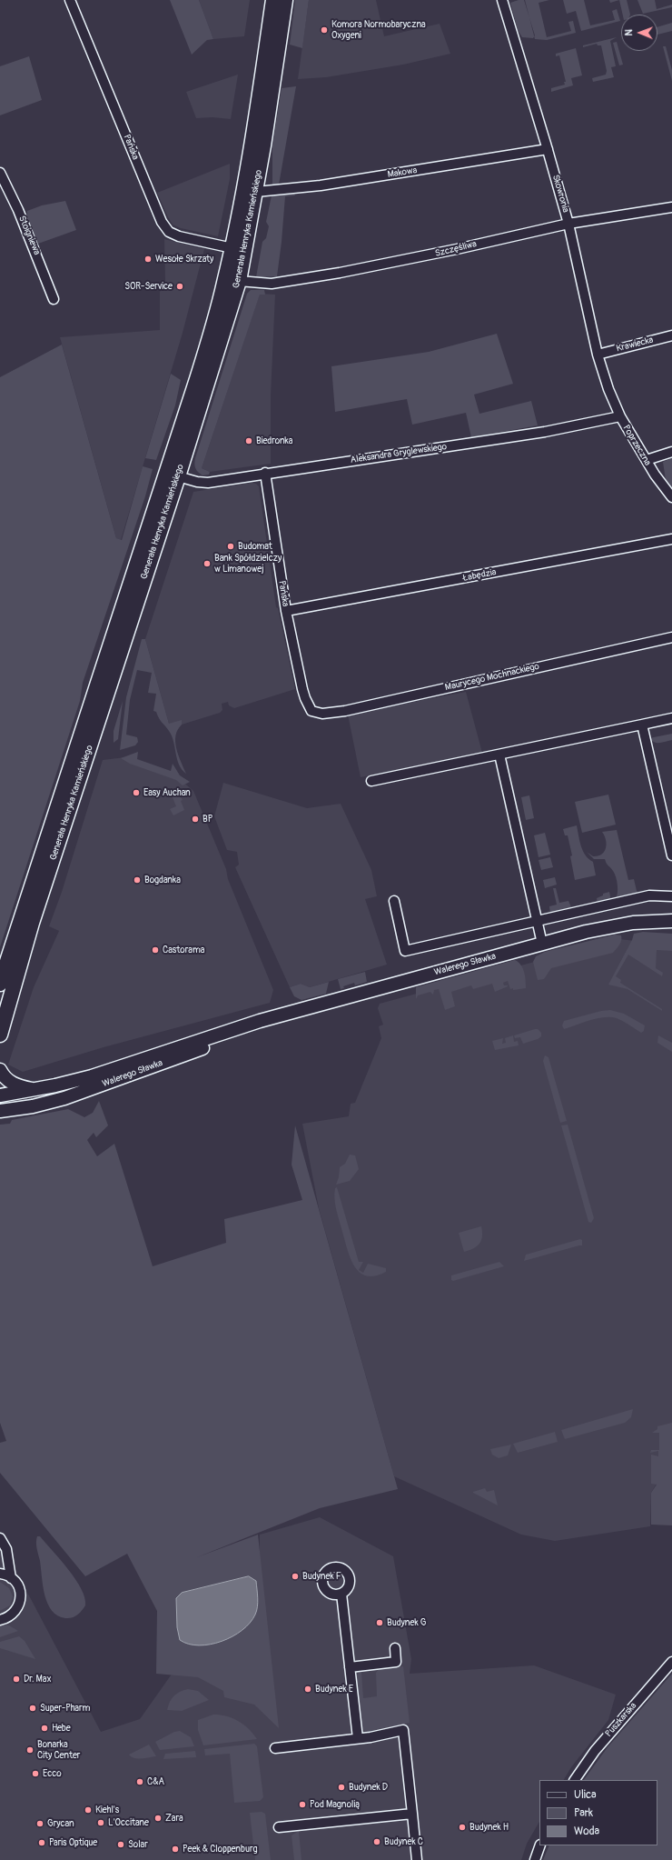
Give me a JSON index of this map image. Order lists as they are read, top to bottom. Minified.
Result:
{"streets":{"main road":["Generała Henryka Kamieńskiego"],"street":["Pańska","Makowa","Skowronia","Stoigniewa","Szczęśliwa","Krawiecka","Poprzeczna","Aleksandra Gryglewskiego","Łabędzia","Maurycego Mochnackiego","Walerego Sławka","Puszkarska"]},"crossings":[["Pańska","Generała Henryka Kamieńskiego"],["Pańska","Aleksandra Gryglewskiego"],["Pańska","Łabędzia"],["Pańska","Maurycego Mochnackiego"],["Makowa","Skowronia"],["Makowa","Generała Henryka Kamieńskiego"],["Skowronia","Szczęśliwa"],["Skowronia","Krawiecka"],["Skowronia","Poprzeczna"],["Generała Henryka Kamieńskiego","Szczęśliwa"],["Generała Henryka Kamieńskiego","Aleksandra Gryglewskiego"],["Poprzeczna","Aleksandra Gryglewskiego"]],"places":["Komora Normobaryczna Oxygeni","Wesołe Skrzaty","SOR-Service","Biedronka","Budomat","Bank Spółdzielczy w Limanowej","Easy Auchan","BP","Bogdanka","Castorama","Budynek F","Budynek G","Dr. Max","Budynek E","Super-Pharm","Hebe","Bonarka City Center","Ecco","C&A","Budynek D","Pod Magnolią","Kiehl's","Zara","L'Occitane","Grycan","Budynek H","Budynek C","Paris Optique","Solar","Peek & Cloppenburg"],"legend":["Ulica","Park","Woda"],"north":"left"}
